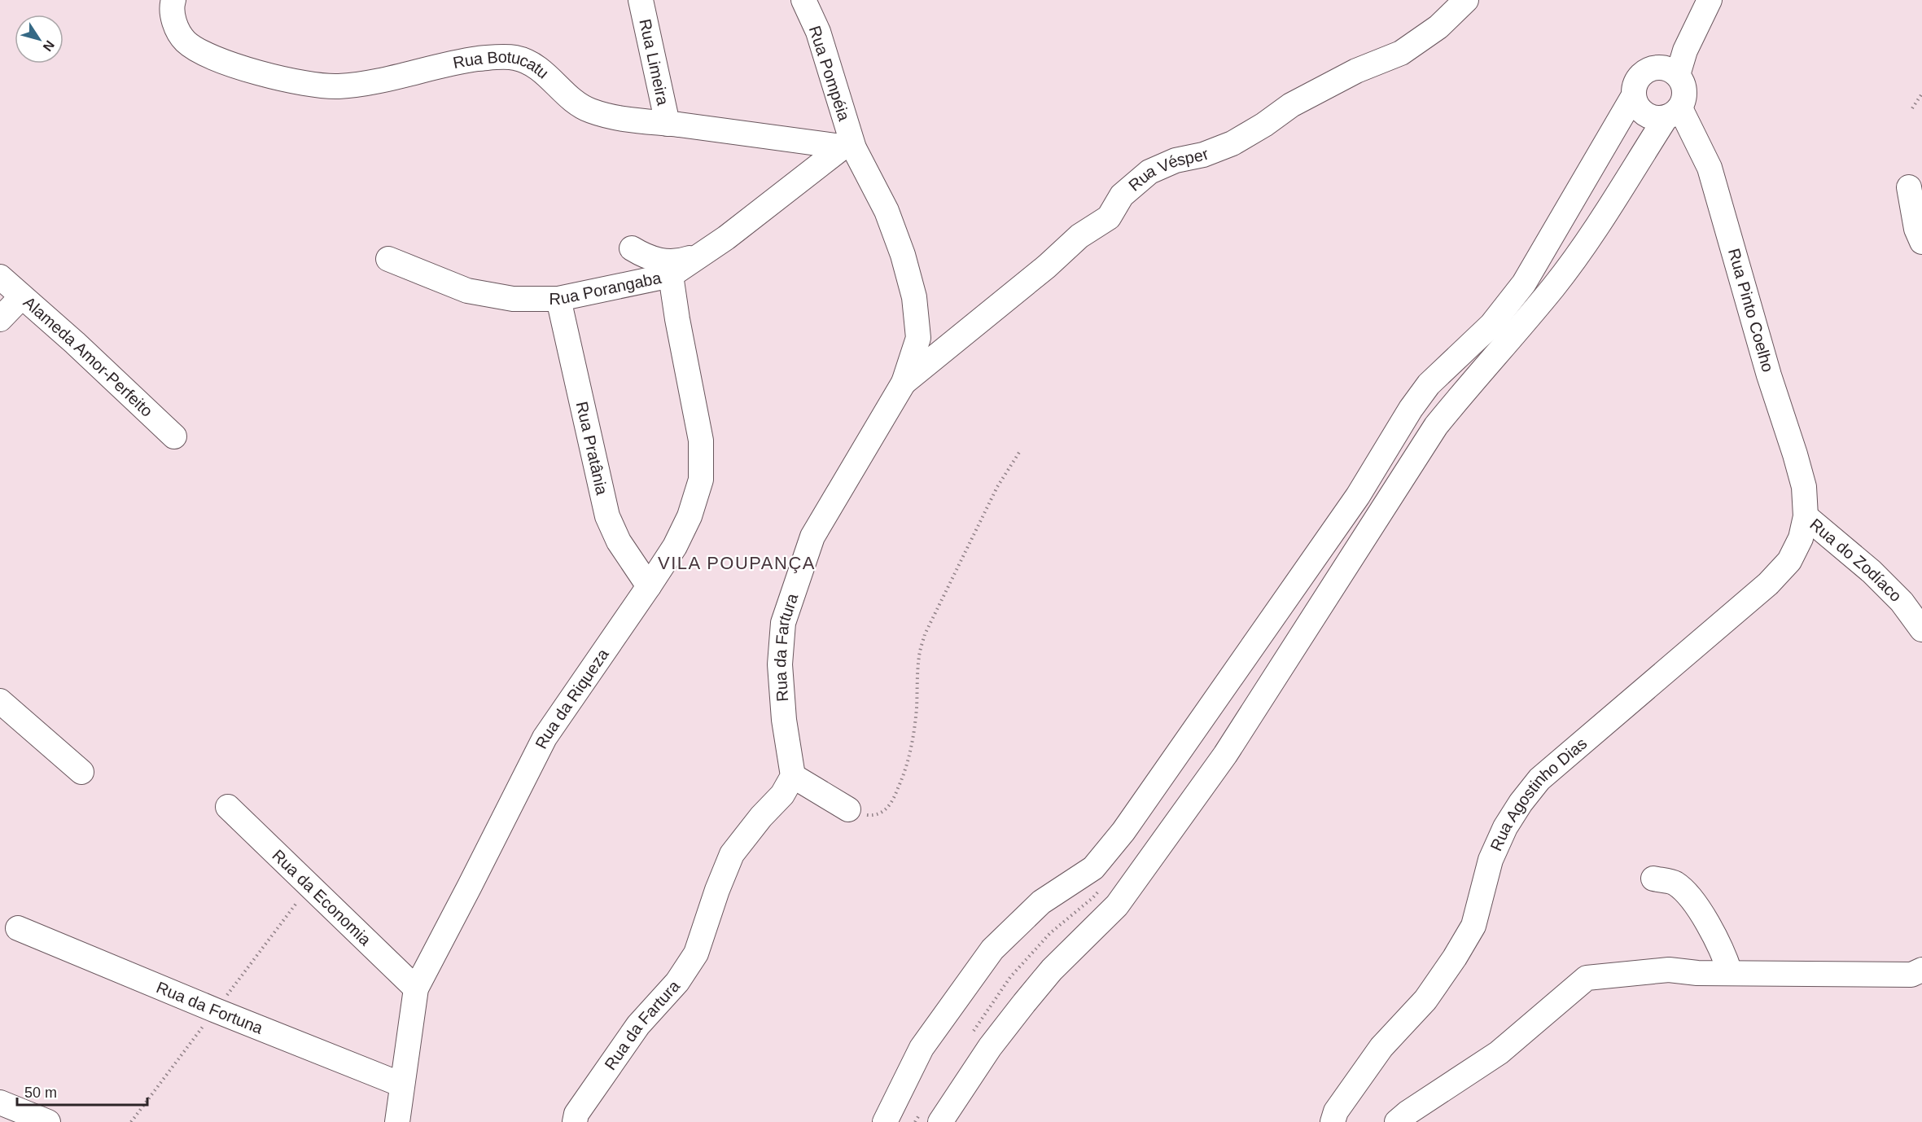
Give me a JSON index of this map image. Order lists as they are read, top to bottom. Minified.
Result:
{"streets":{"street":["Rua Limeira","Rua Botucatu","Rua Pompéia","Rua Vésper","Rua Porangaba","Rua Pinto Coelho","Alameda Amor-Perfeito","Rua Pratânia","Rua do Zodíaco","Rua da Fartura","Rua da Riqueza","Rua Agostinho Dias","Rua da Economia","Rua da Fortuna"]},"crossings":[["Rua Limeira","Rua Botucatu"],["Rua Botucatu","Rua Pompéia"],["Rua Botucatu","Rua Porangaba"],["Rua Botucatu","Rua da Fartura"],["Rua Pompéia","Rua Porangaba"],["Rua Pompéia","Rua da Fartura"],["Rua Vésper","Rua da Fartura"],["Rua Porangaba","Rua Pratânia"],["Rua Porangaba","Rua da Fartura"],["Rua Porangaba","Rua da Riqueza"],["Rua Pinto Coelho","Rua do Zodíaco"],["Rua Pinto Coelho","Rua Agostinho Dias"],["Rua Pratânia","Rua da Riqueza"],["Rua do Zodíaco","Rua Agostinho Dias"],["Rua da Riqueza","Rua da Economia"],["Rua da Riqueza","Rua da Fortuna"]],"districts":["VILA POUPANÇA"],"scale_bar":"50 m","north":"bottom right"}
